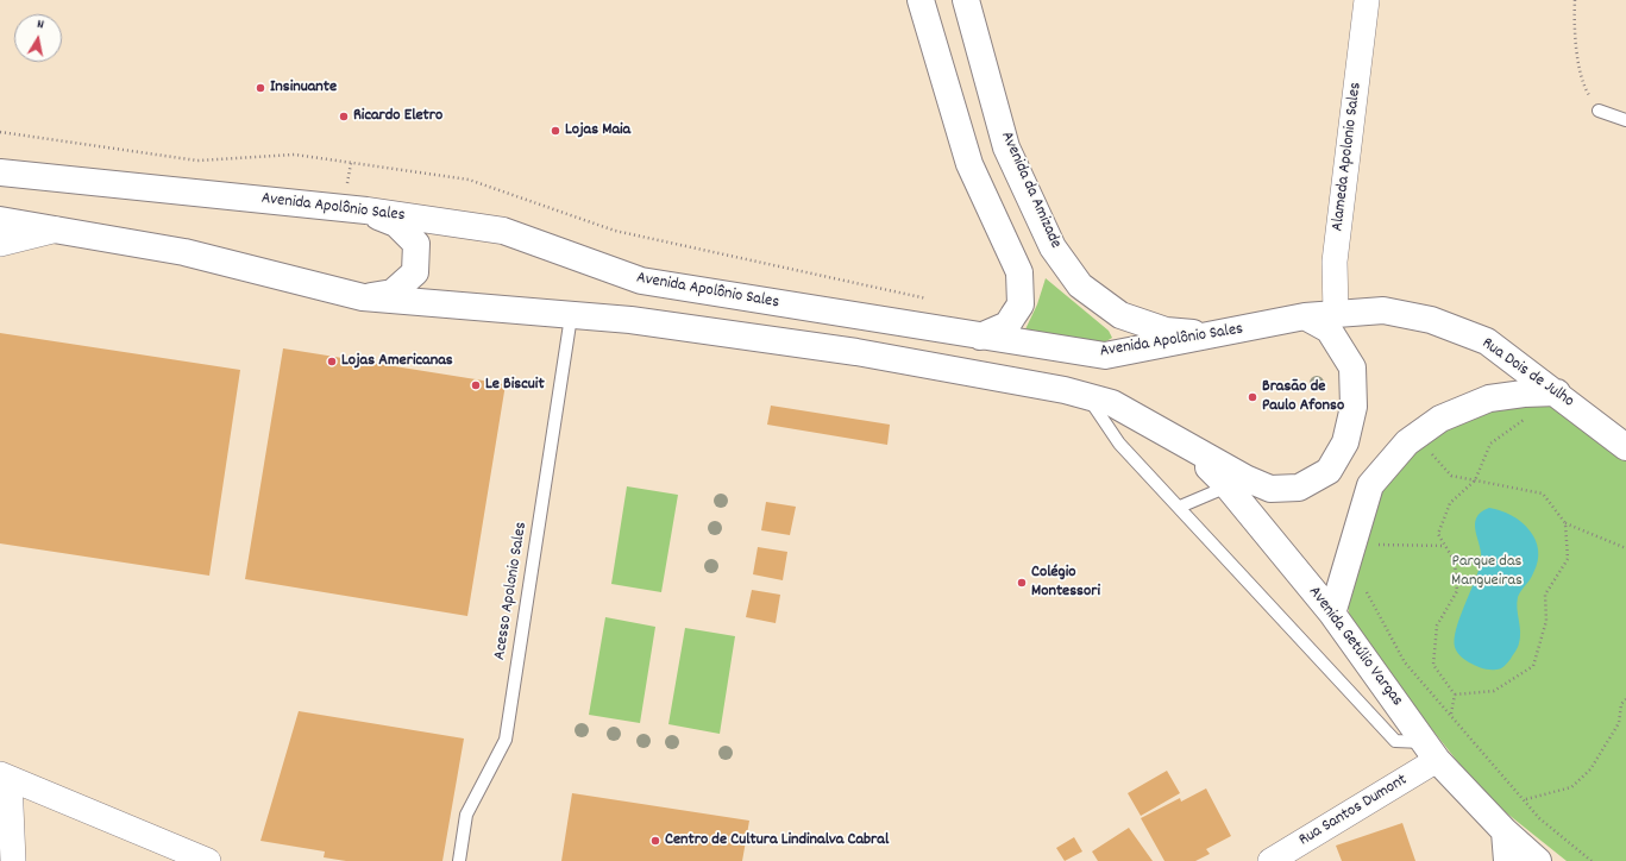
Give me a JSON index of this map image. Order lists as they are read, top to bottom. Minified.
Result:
{"streets":{"street":["Alameda Apolonio Sales","Avenida da Amizade","Avenida Apolônio Sales","Rua Dois de Julho","Avenida Getúlio Vargas","Rua Santos Dumont"],"lane":["Acesso Apolonio Sales"]},"crossings":[["Alameda Apolonio Sales","Rua Dois de Julho"],["Avenida da Amizade","Avenida Apolônio Sales"],["Avenida Apolônio Sales","Rua Dois de Julho"],["Avenida Getúlio Vargas","Rua Santos Dumont"]],"parks":["Parque das Mangueiras"],"places":["Insinuante","Ricardo Eletro","Lojas Maia","Lojas Americanas","Le Biscuit","Brasão de Paulo Afonso","Colégio Montessori","Centro de Cultura Lindinalva Cabral"],"north":"top"}
